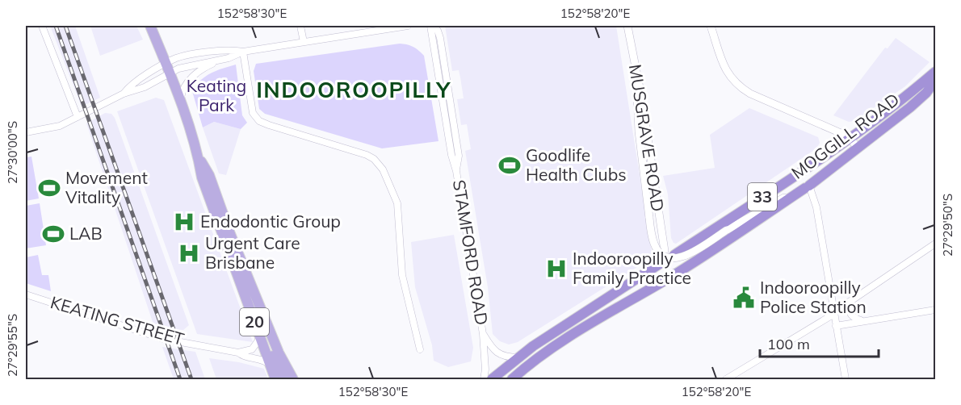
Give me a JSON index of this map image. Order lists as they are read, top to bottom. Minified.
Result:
{"streets":{"highway":["MOGGILL ROAD","33"],"main road":["20"],"street":["MUSGRAVE ROAD","STAMFORD ROAD","KEATING STREET"]},"crossings":[["MOGGILL ROAD","MUSGRAVE ROAD"],["MOGGILL ROAD","STAMFORD ROAD"],["KEATING STREET","20"]],"districts":["INDOOROOPILLY"],"parks":["Keating Park"],"places":{"sports":["Goodlife Health Clubs","Movement Vitality","LAB"],"hospital":["Endodontic Group","Urgent Care Brisbane","Indooroopilly Family Practice"],"public building":["Indooroopilly Police Station"]},"scale_bar":"100 m","coordinates":["152°58'30\"E","152°58'20\"E","27°30'00\"S","27°29'50\"S","27°29'55\"S"]}
